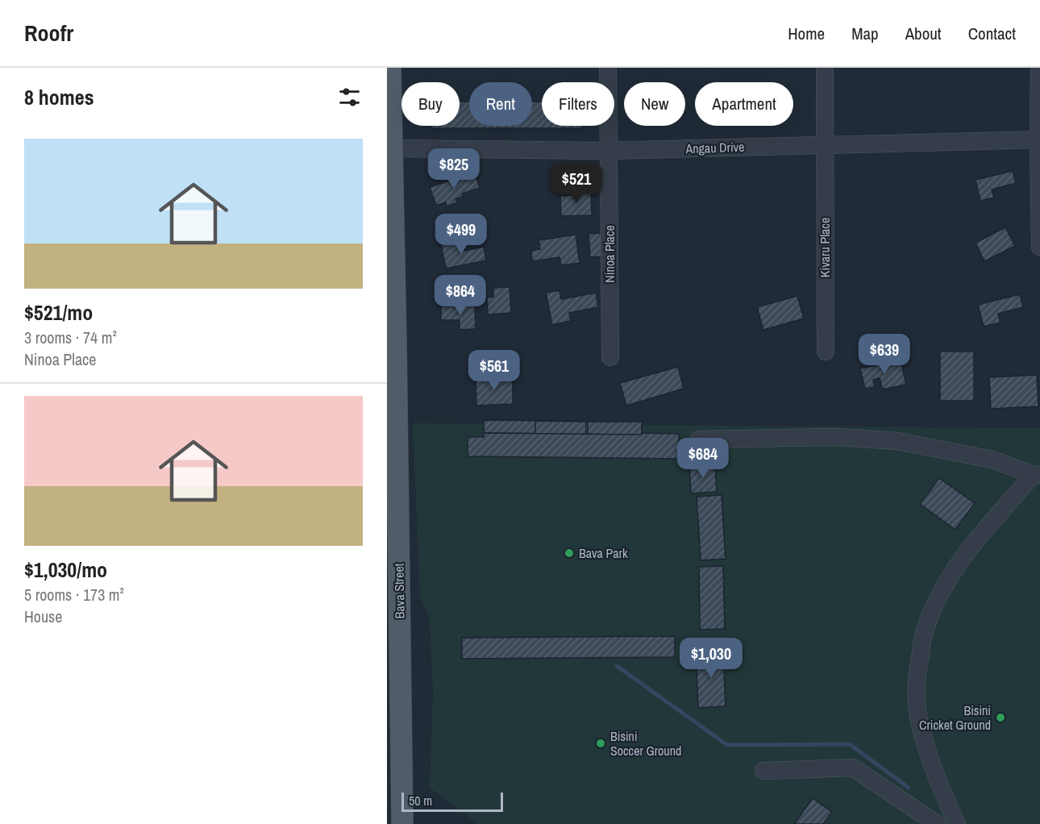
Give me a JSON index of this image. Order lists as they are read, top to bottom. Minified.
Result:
{"streets":{"main road":["Bava Street"],"street":["Angau Drive","Kivaru Place","Ninoa Place"]},"crossings":[["Angau Drive","Kivaru Place"],["Angau Drive","Ninoa Place"],["Angau Drive","Bava Street"]],"places":["Bava Park","Bisini Cricket Ground","Bisini Soccer Ground"],"scale_bar":"50 m","page":{"header":"Roofr","nav":["Home","Map","About","Contact"],"heading":"8 homes","chip":["Buy","Rent","Filters","New","Apartment"],"list":[{"name":"$521/mo","note":"3 rooms · 74 m² · Ninoa Place"},{"name":"$1,030/mo","note":"5 rooms · 173 m² · House"}],"price":["$825","$521","$499","$864","$639","$561","$684","$1,030"],"scale":"50 m"}}
